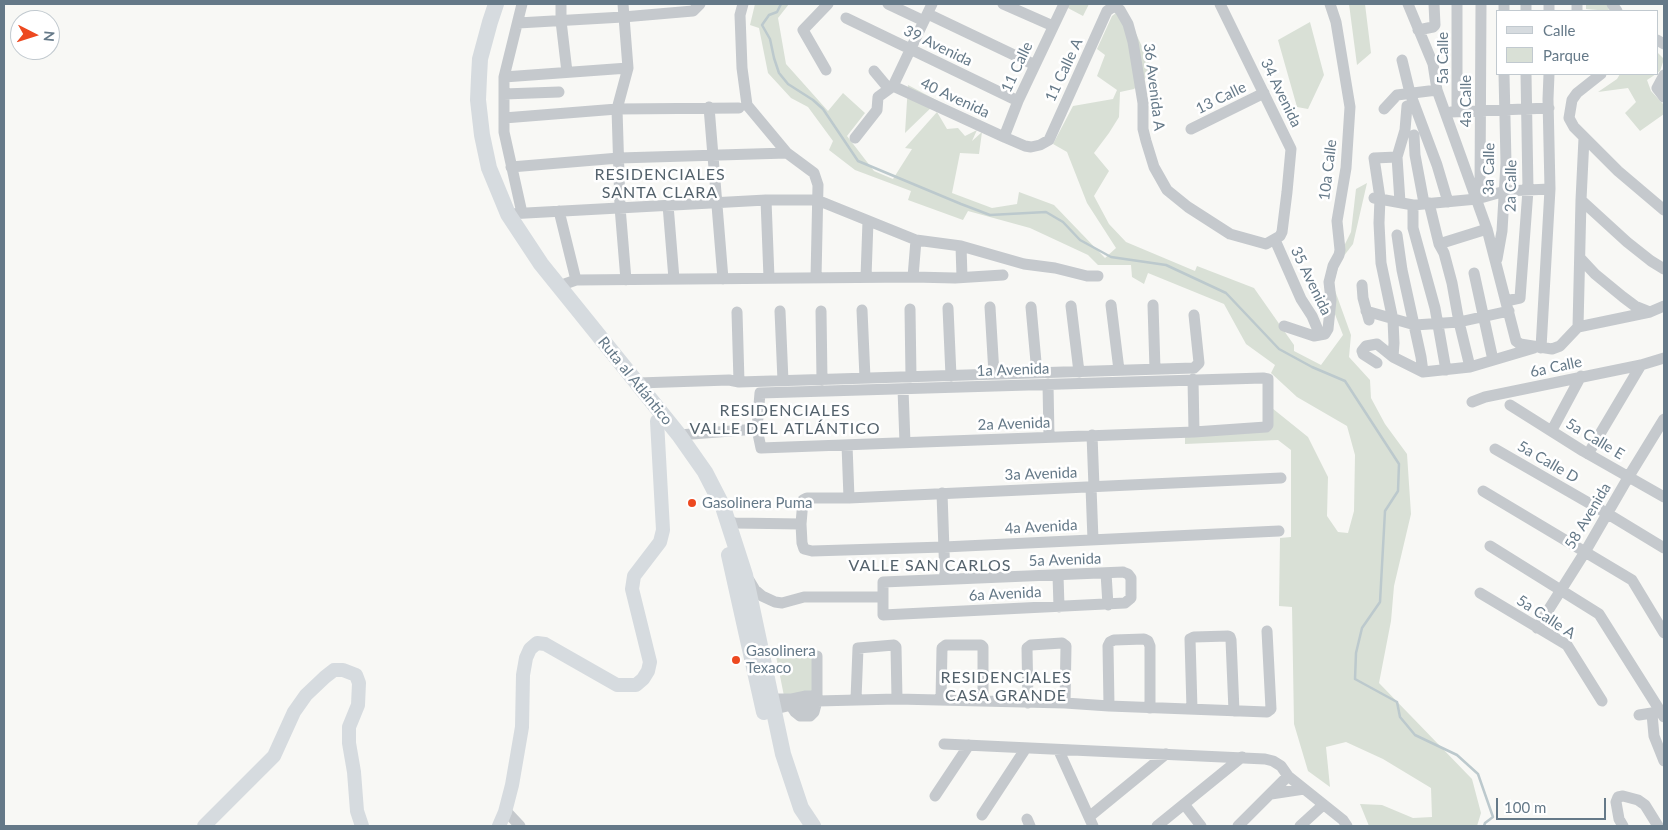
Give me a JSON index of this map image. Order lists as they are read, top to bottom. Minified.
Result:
{"streets":{"highway":["Ruta al Atlántico"],"street":["39 Avenida","5a Calle","11 Calle","11 Calle A","36 Avenida A","34 Avenida","40 Avenida","13 Calle","4a Calle","3a Calle","10a Calle","2a Calle","35 Avenida","6a Calle","1a Avenida","2a Avenida","5a Calle E","5a Calle D","3a Avenida","58 Avenida","4a Avenida","5a Avenida","6a Avenida","5a Calle A"]},"crossings":[["39 Avenida","11 Calle"],["11 Calle","40 Avenida"],["11 Calle A","36 Avenida A"],["11 Calle A","40 Avenida"],["36 Avenida A","34 Avenida"],["36 Avenida A","35 Avenida"],["34 Avenida","13 Calle"],["34 Avenida","35 Avenida"],["10a Calle","35 Avenida"],["1a Avenida","2a Avenida"],["5a Calle E","58 Avenida"],["5a Calle D","58 Avenida"],["3a Avenida","4a Avenida"],["58 Avenida","5a Calle A"],["5a Avenida","6a Avenida"]],"districts":["RESIDENCIALES SANTA CLARA","RESIDENCIALES VALLE DEL ATLÁNTICO","VALLE SAN CARLOS","RESIDENCIALES CASA GRANDE"],"places":["Gasolinera Puma","Gasolinera Texaco"],"legend":["Calle","Parque"],"scale_bar":"100 m","north":"right"}
